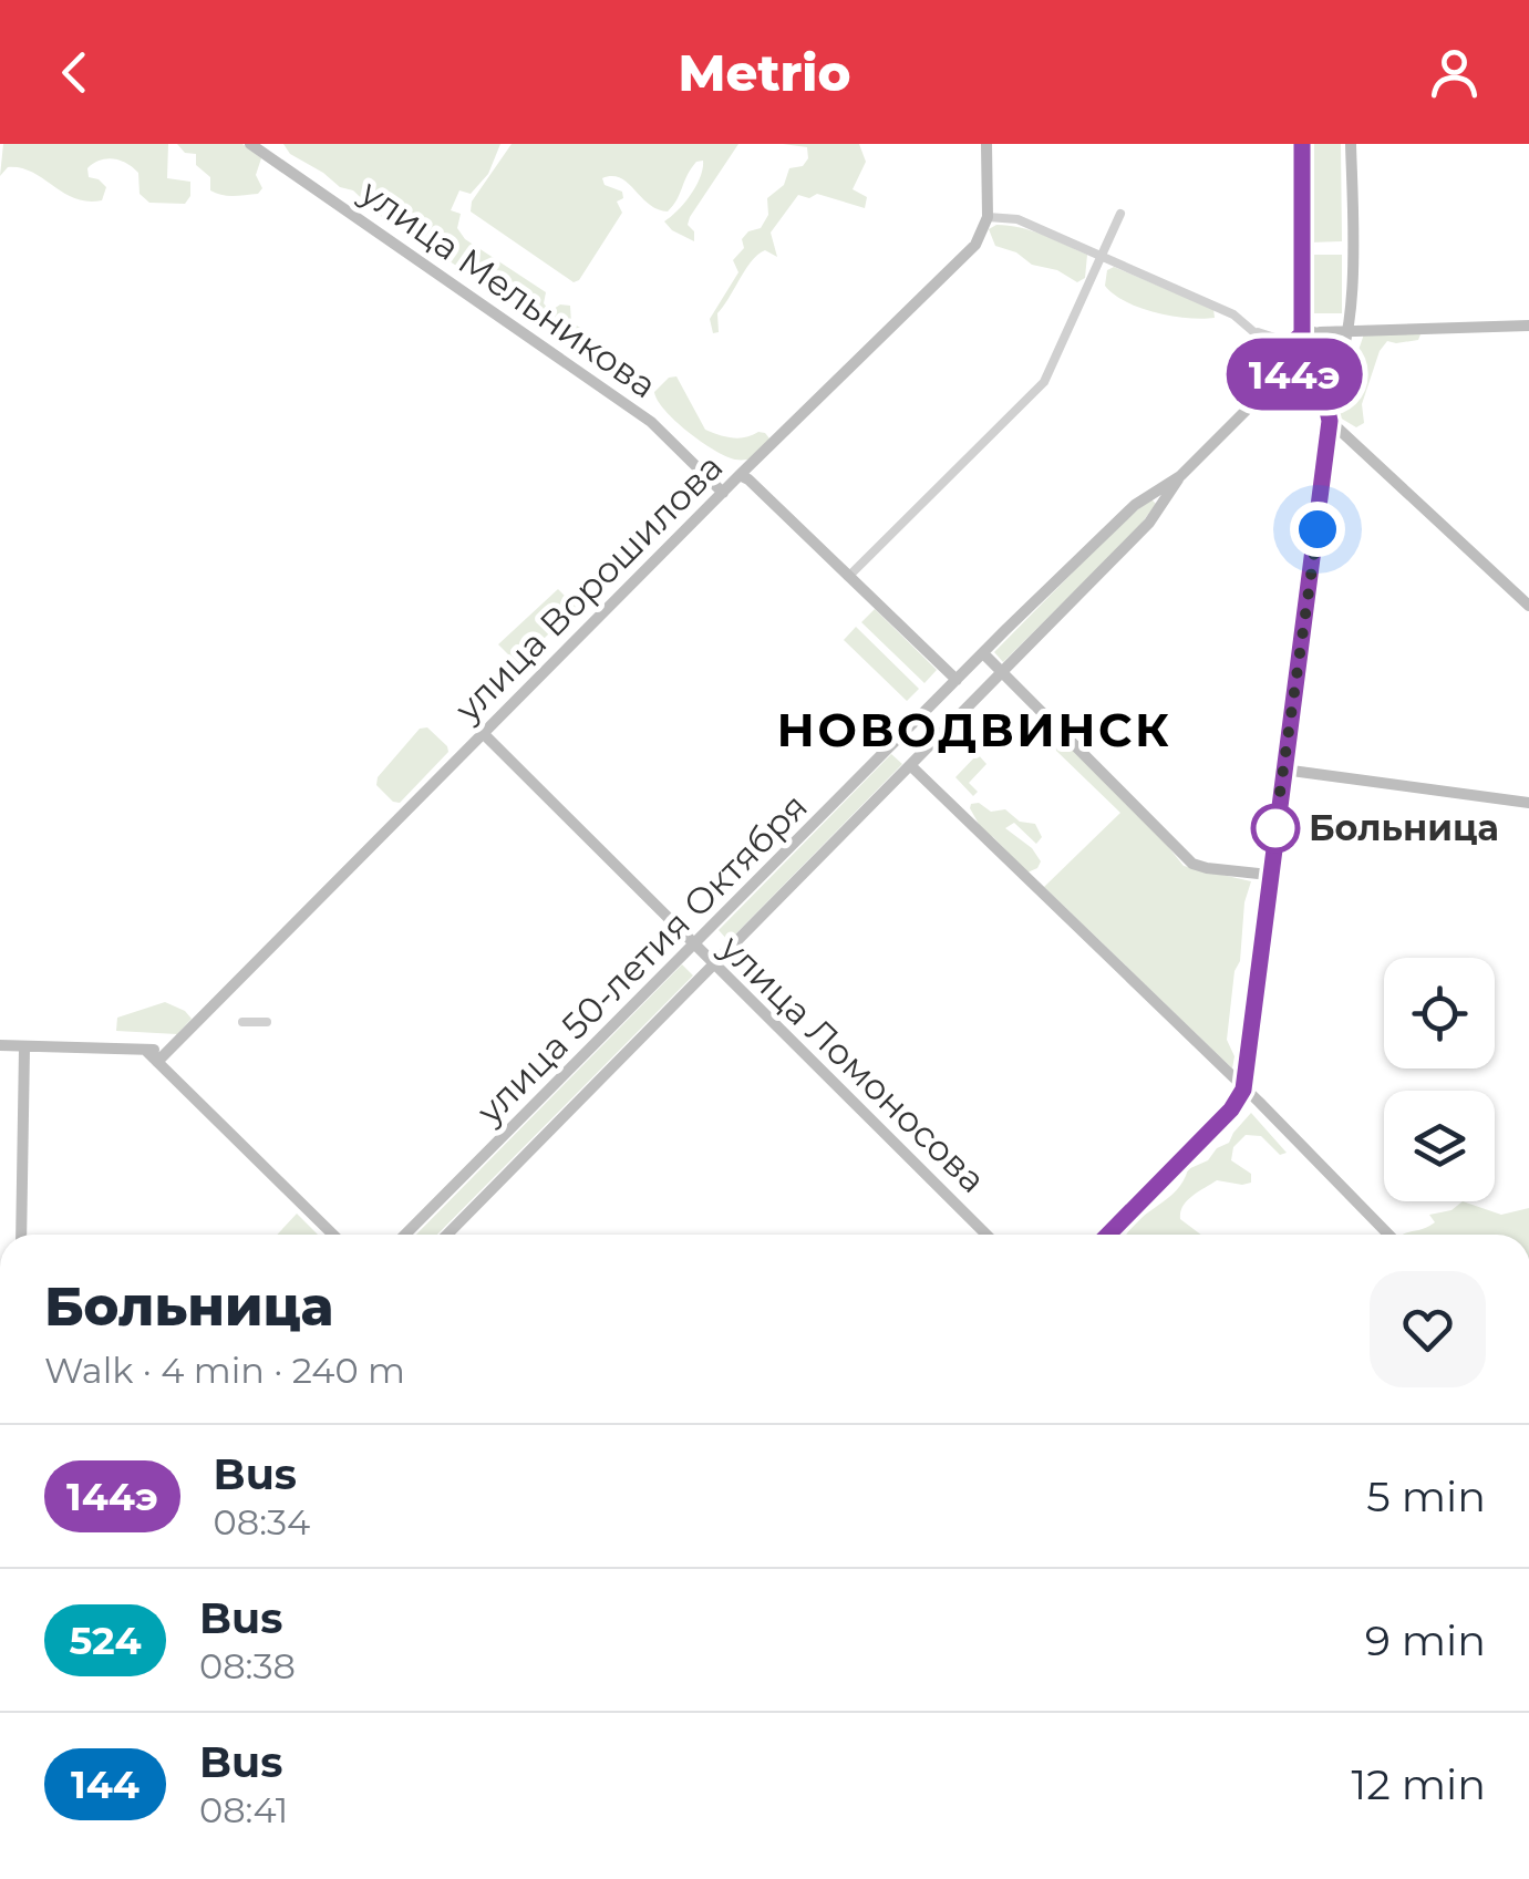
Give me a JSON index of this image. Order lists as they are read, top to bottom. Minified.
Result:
{"streets":{"main road":["улица Мельникова","улица Ворошилова","улица 50-летия Октября","улица Ломоносова"]},"crossings":[["улица Мельникова","улица Ворошилова"],["улица Ворошилова","улица Ломоносова"],["улица 50-летия Октября","улица Ломоносова"]],"districts":["НОВОДВИНСК"],"places":["Больница"],"lines":["bus line 144э"],"page":{"header":"Metrio","on_map":"144э","heading":["Больница","Walk · 4 min · 240 m"],"list":[{"mark":"144э","name":"Bus","note":"08:34","value":"5 min"},{"mark":"524","name":"Bus","note":"08:38","value":"9 min"},{"mark":"144","name":"Bus","note":"08:41","value":"12 min"}]}}
